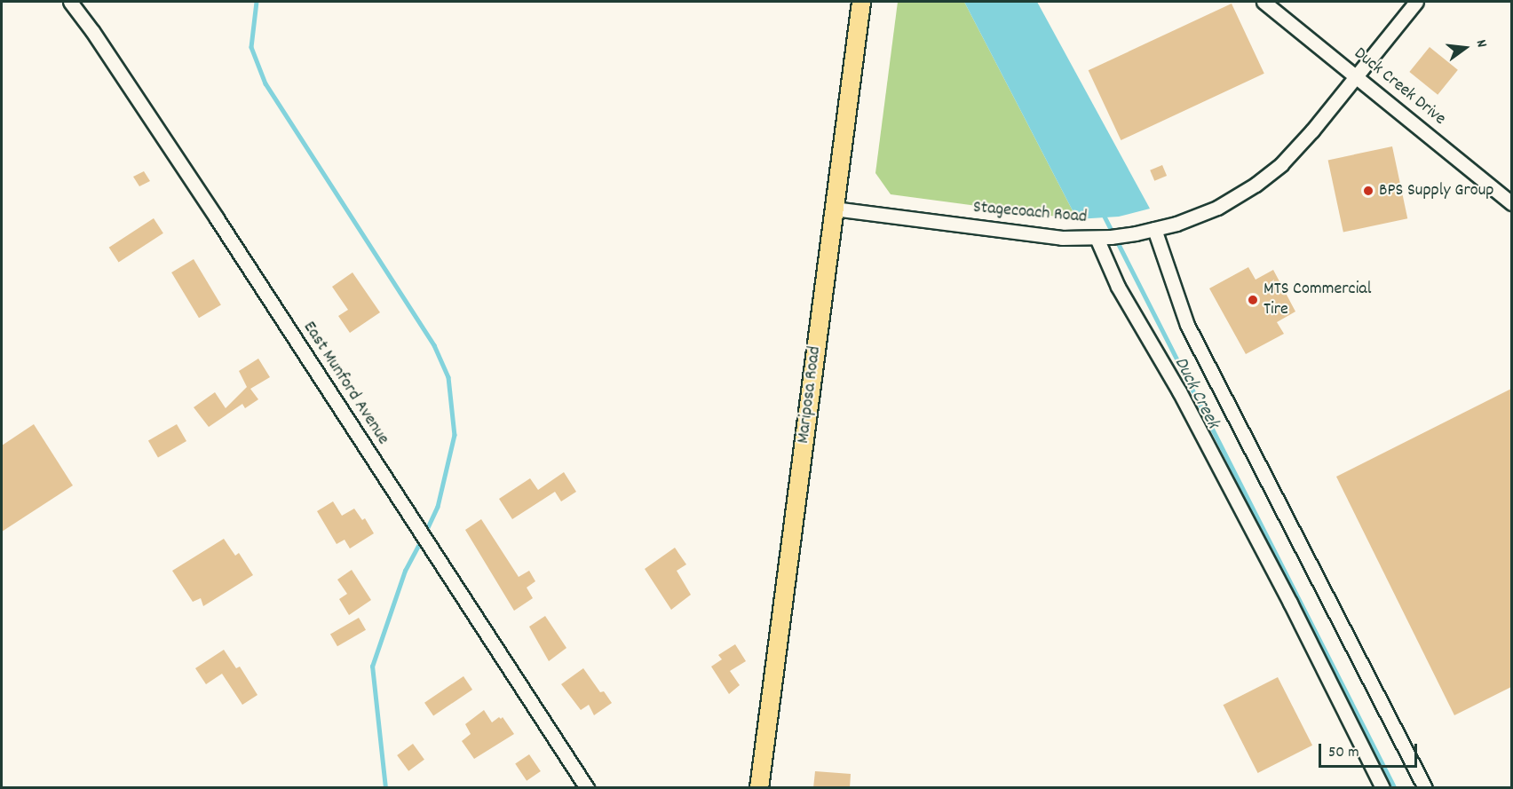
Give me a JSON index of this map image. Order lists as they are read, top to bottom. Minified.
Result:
{"streets":{"main road":["Mariposa Road"],"street":["Duck Creek Drive","Stagecoach Road","East Munford Avenue"]},"crossings":[["Duck Creek Drive","Stagecoach Road"],["Stagecoach Road","Mariposa Road"]],"water":["Duck Creek"],"places":["BPS Supply Group","MTS Commercial Tire"],"scale_bar":"50 m","north":"right"}
